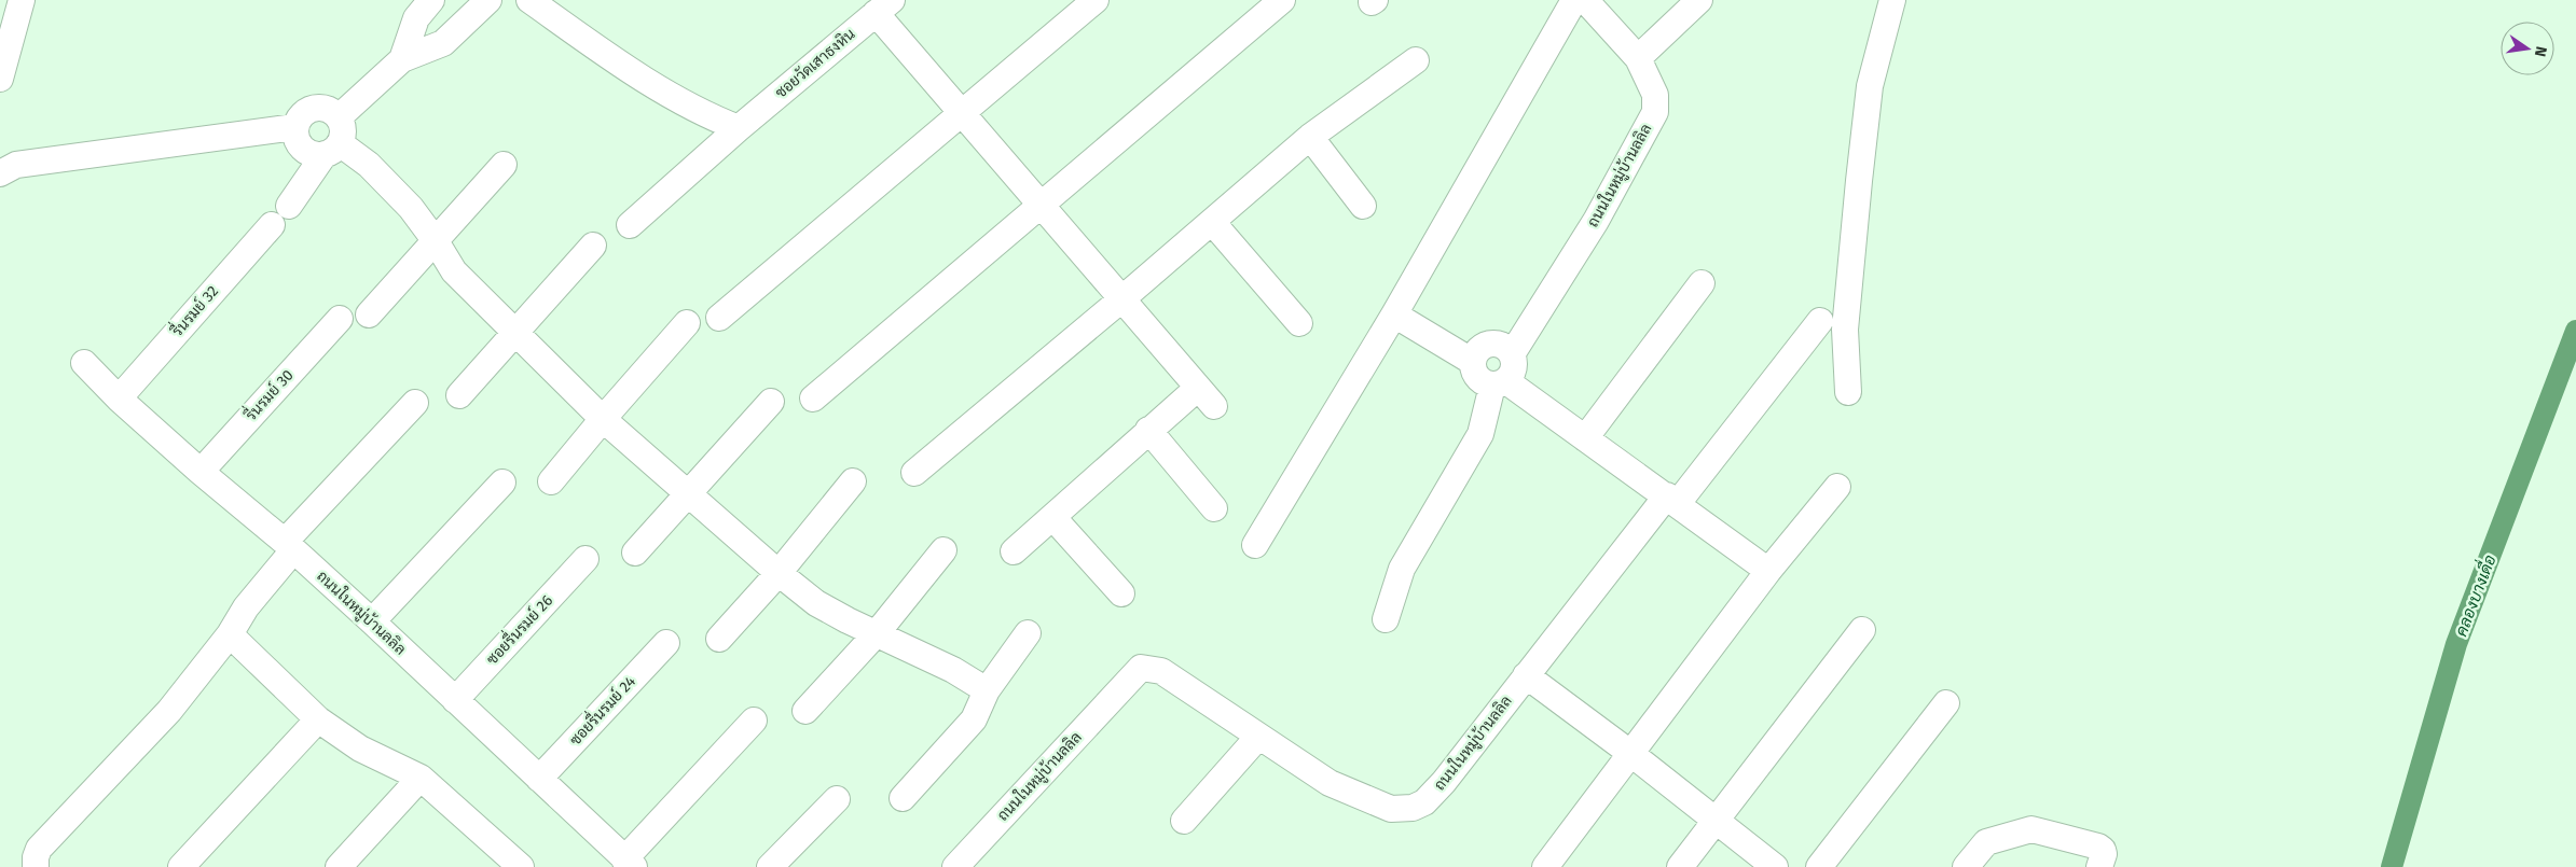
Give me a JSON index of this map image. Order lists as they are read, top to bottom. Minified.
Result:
{"streets":{"street":["ซอยวัดเสาธงหิน","ถนนในหมู่บ้านลลิล","รื่นรมย์ 32","รื่นรมย์ 30","ซอยรื่นรมย์ 26","ซอยรื่นรมย์ 24"]},"crossings":[["ถนนในหมู่บ้านลลิล","รื่นรมย์ 32"],["ถนนในหมู่บ้านลลิล","รื่นรมย์ 30"],["ถนนในหมู่บ้านลลิล","ซอยรื่นรมย์ 26"],["ถนนในหมู่บ้านลลิล","ซอยรื่นรมย์ 24"]],"water":["คลองบางเดื่อ"],"north":"right"}
